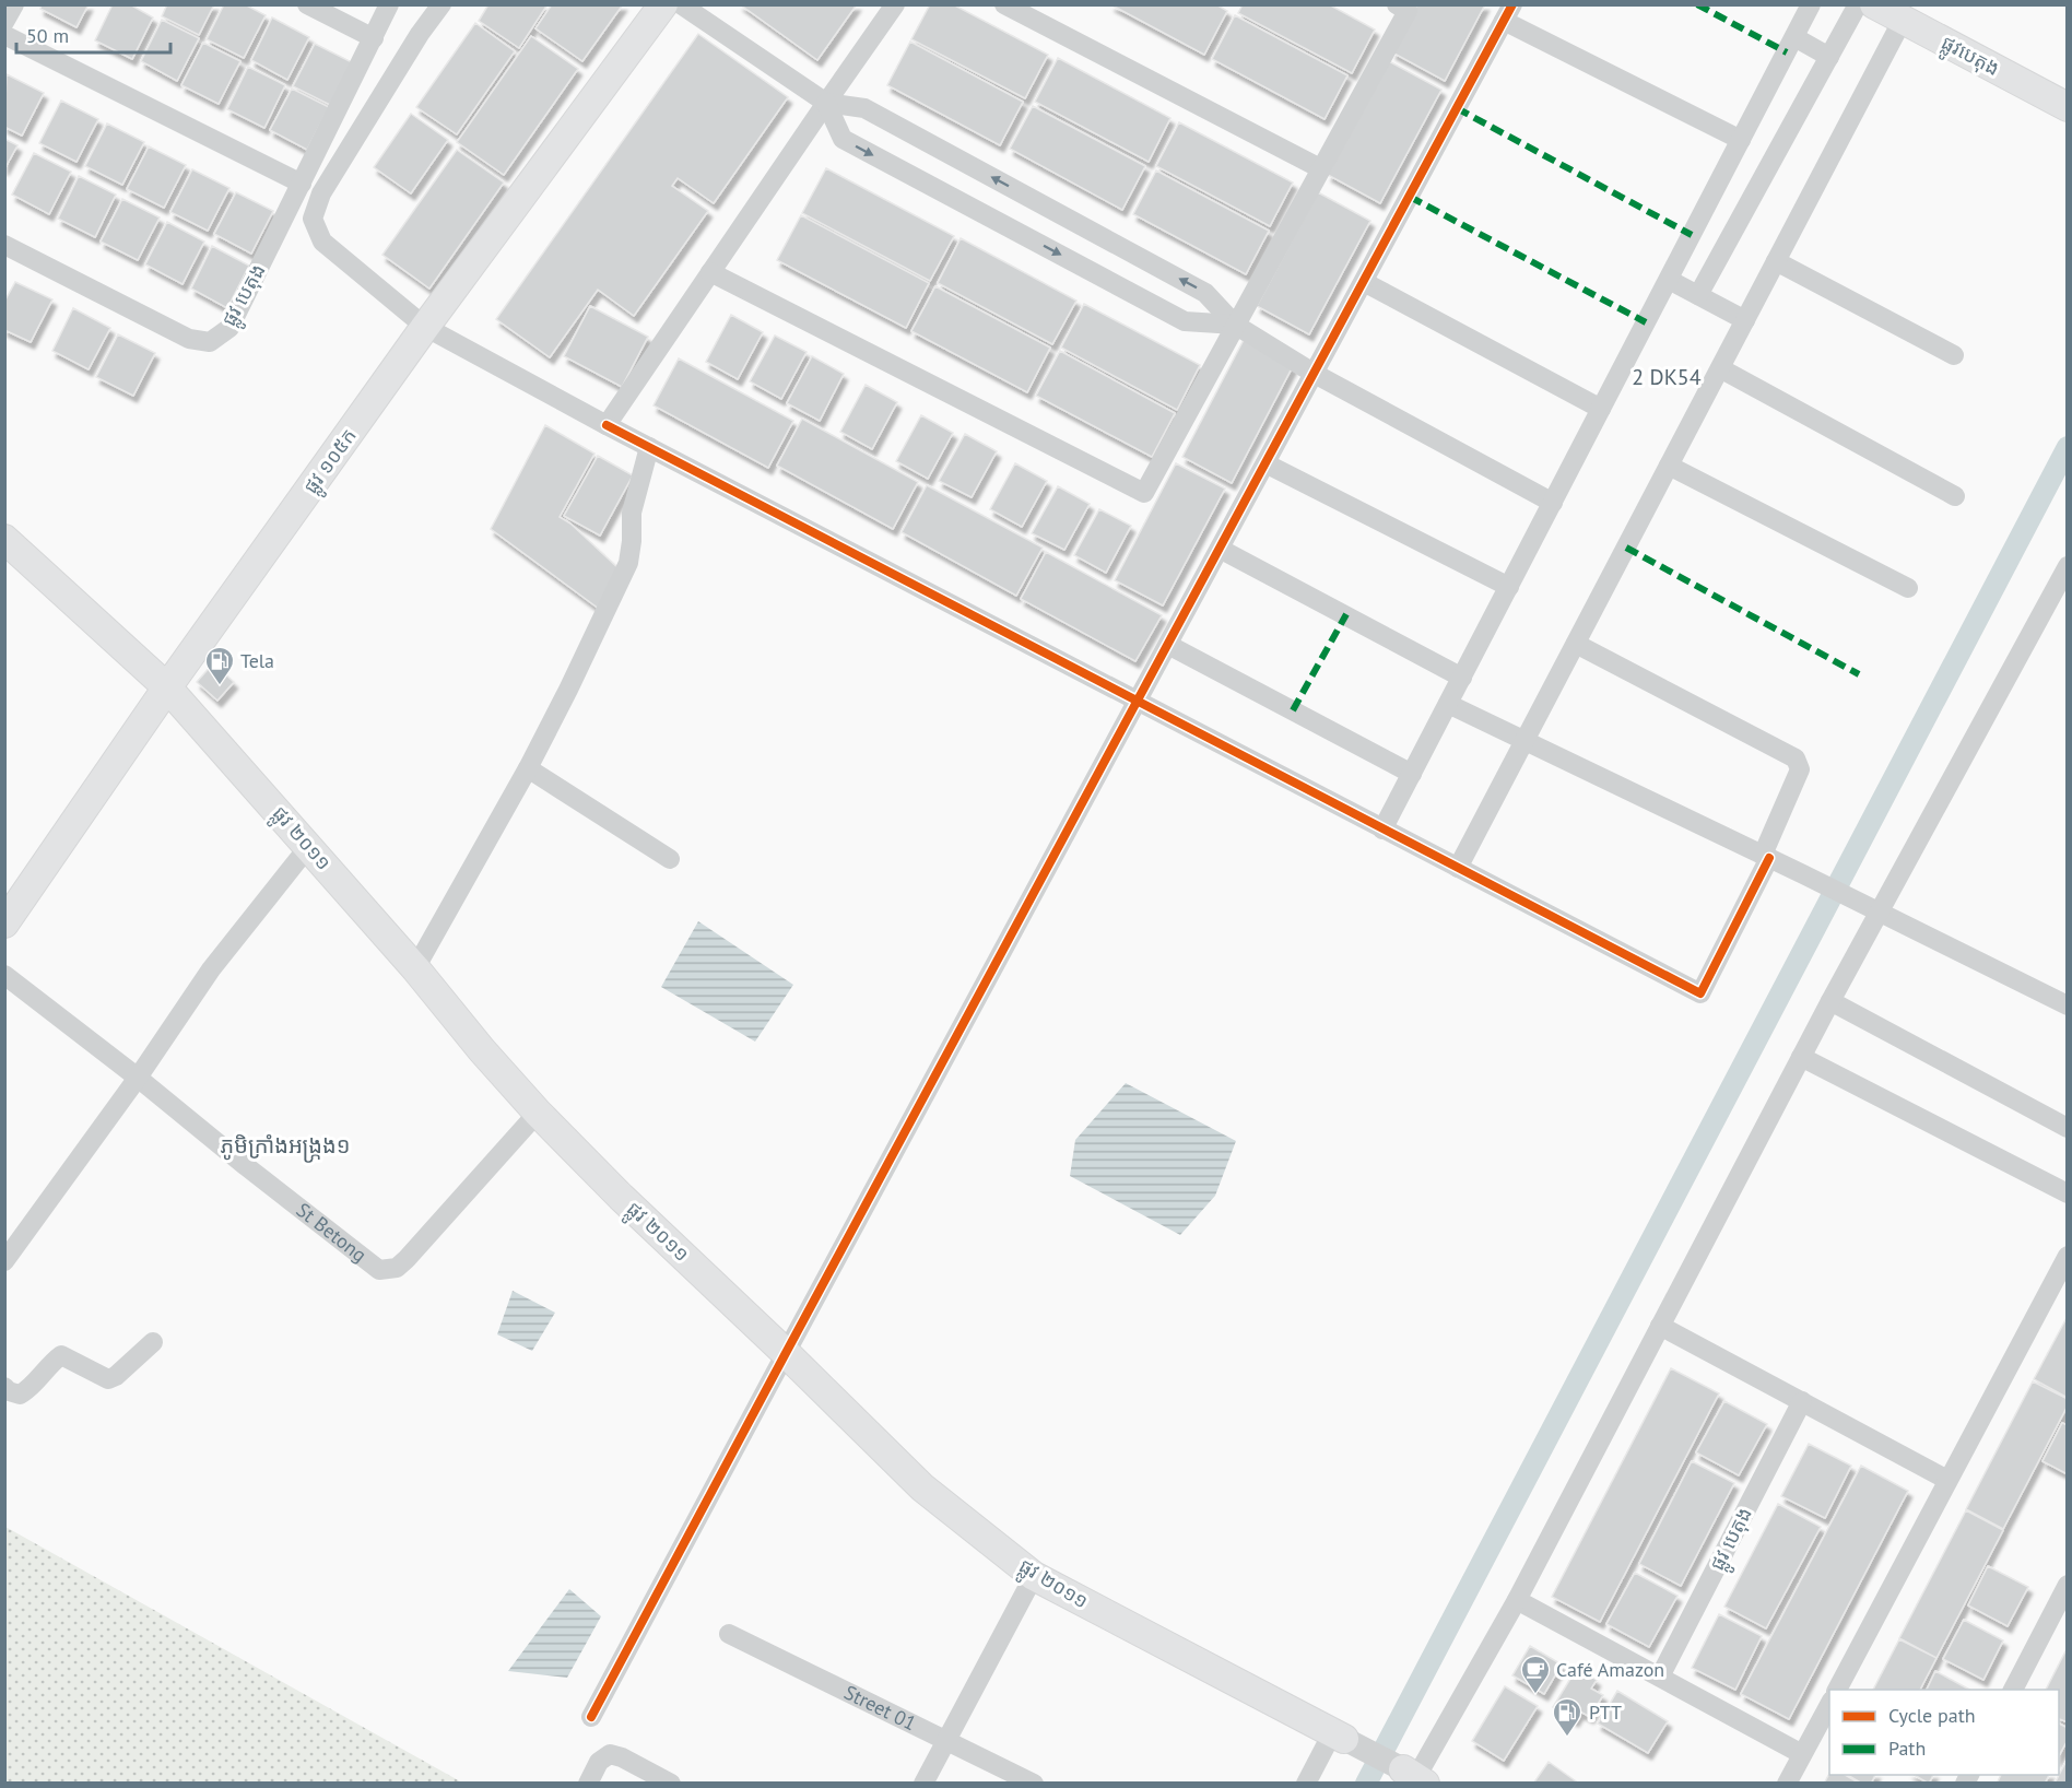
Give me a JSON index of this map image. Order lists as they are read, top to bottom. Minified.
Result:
{"streets":{"main road":["ផ្លូវបេតុង","ផ្លូវ ១០៥ក","ផ្លូវ ២០១១"],"street":["ផ្លូវ បេតុង","St Betong","Street 01"]},"crossings":[["ផ្លូវ ១០៥ក","ផ្លូវ ២០១១"],["ផ្លូវ ២០១១","St Betong"]],"districts":["2 DK54","ភូមិក្រាំងអង្រ្កង១"],"places":{"fuel station":["Tela","PTT"],"cafe":["Café Amazon"]},"legend":["Cycle path","Path"],"scale_bar":"50 m"}
